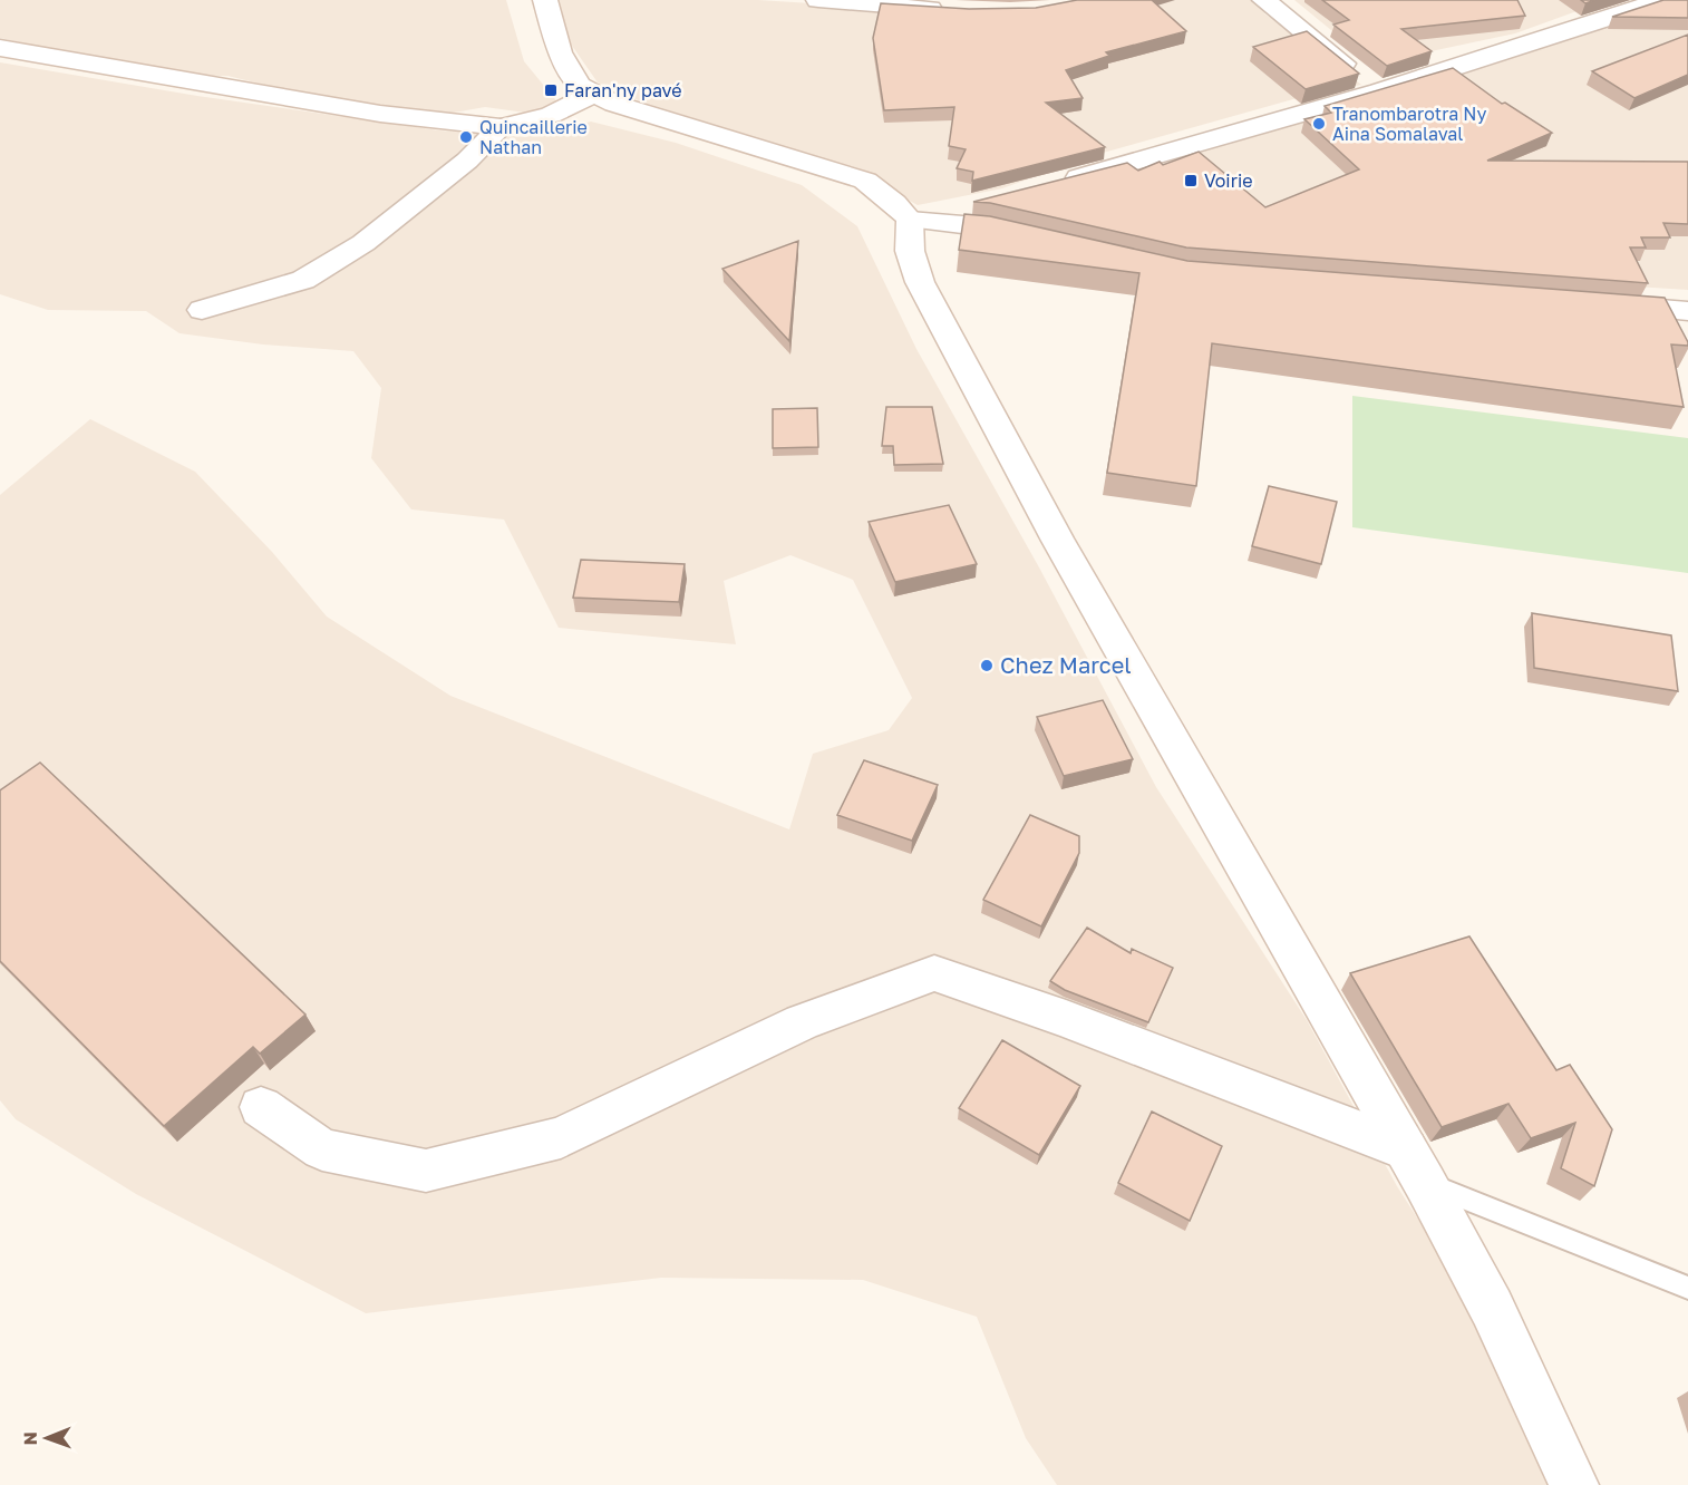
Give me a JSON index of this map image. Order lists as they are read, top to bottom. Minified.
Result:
{"places":{"transit":["Faran'ny pavé","Voirie"],"other":["Tranombarotra Ny Aina Somalaval","Quincaillerie Nathan","Chez Marcel"]},"north":"left"}
